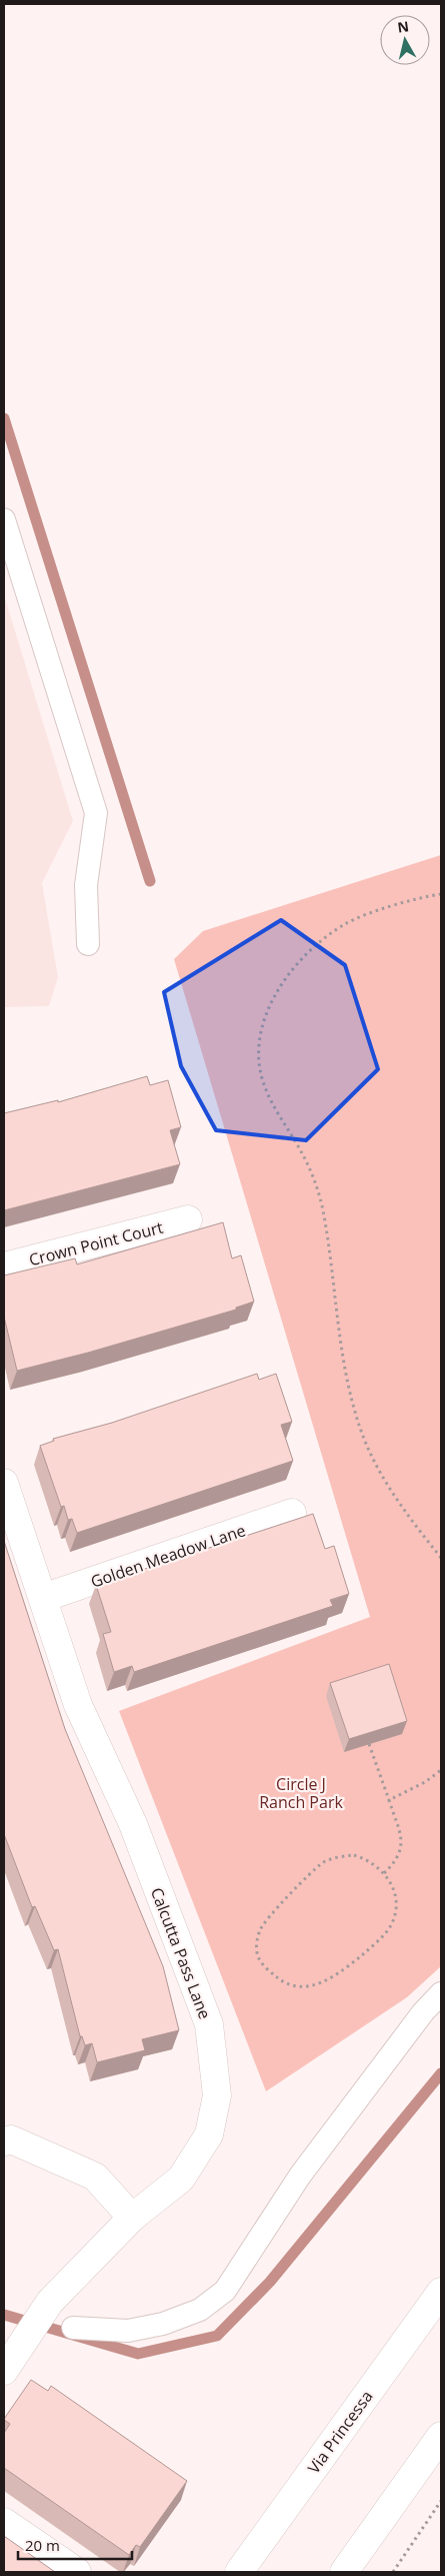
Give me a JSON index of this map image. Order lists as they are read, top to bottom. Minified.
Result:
{"streets":{"street":["Crown Point Court","Golden Meadow Lane","Calcutta Pass Lane","Via Princessa"]},"crossings":[["Golden Meadow Lane","Calcutta Pass Lane"]],"parks":["Circle J Ranch Park"],"scale_bar":"20 m","north":"top"}
